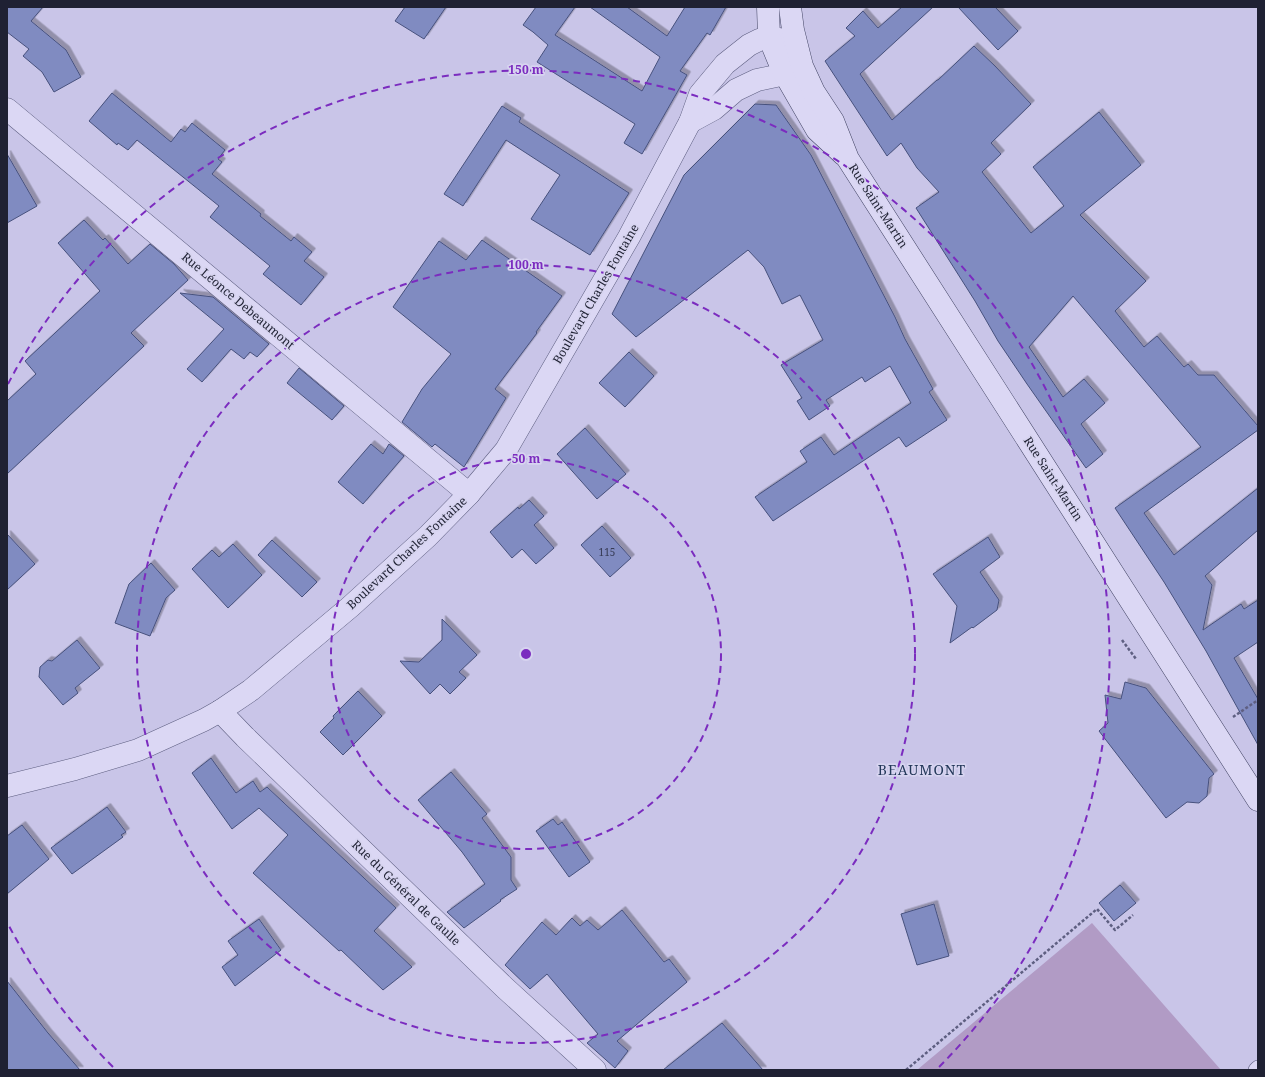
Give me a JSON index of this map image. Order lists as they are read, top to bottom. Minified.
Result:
{"streets":{"street":["Rue Saint-Martin","Boulevard Charles Fontaine","Rue Léonce Debeaumont","Rue du Général de Gaulle"]},"crossings":[["Rue Saint-Martin","Boulevard Charles Fontaine"],["Boulevard Charles Fontaine","Rue Léonce Debeaumont"],["Boulevard Charles Fontaine","Rue du Général de Gaulle"]],"districts":["BEAUMONT"],"house_numbers":["115"],"rings":["150 m","100 m","50 m"]}
